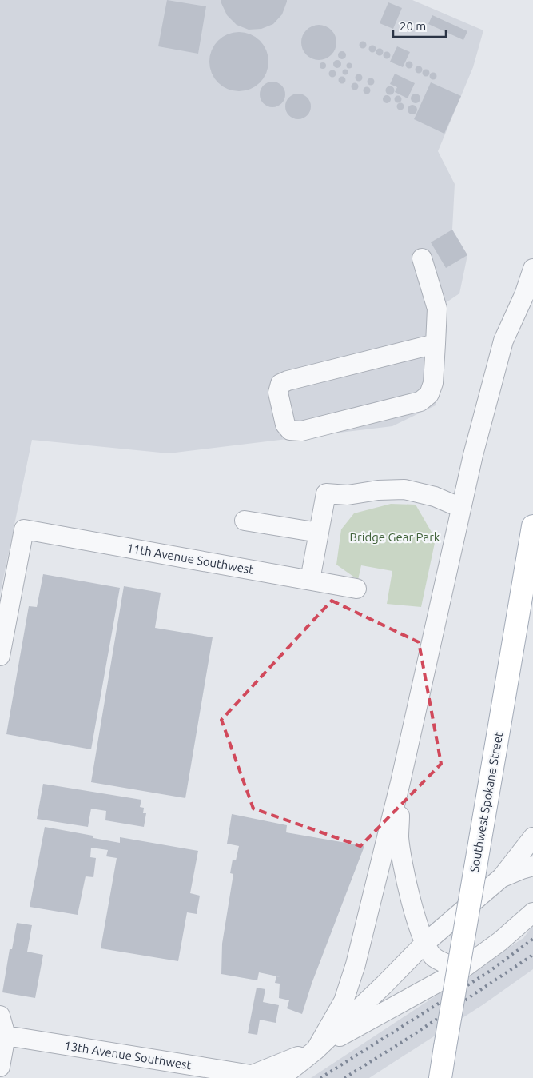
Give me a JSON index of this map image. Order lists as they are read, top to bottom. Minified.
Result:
{"streets":{"main road":["Southwest Spokane Street"],"street":["11th Avenue Southwest","13th Avenue Southwest"]},"parks":["Bridge Gear Park"],"scale_bar":"20 m"}
